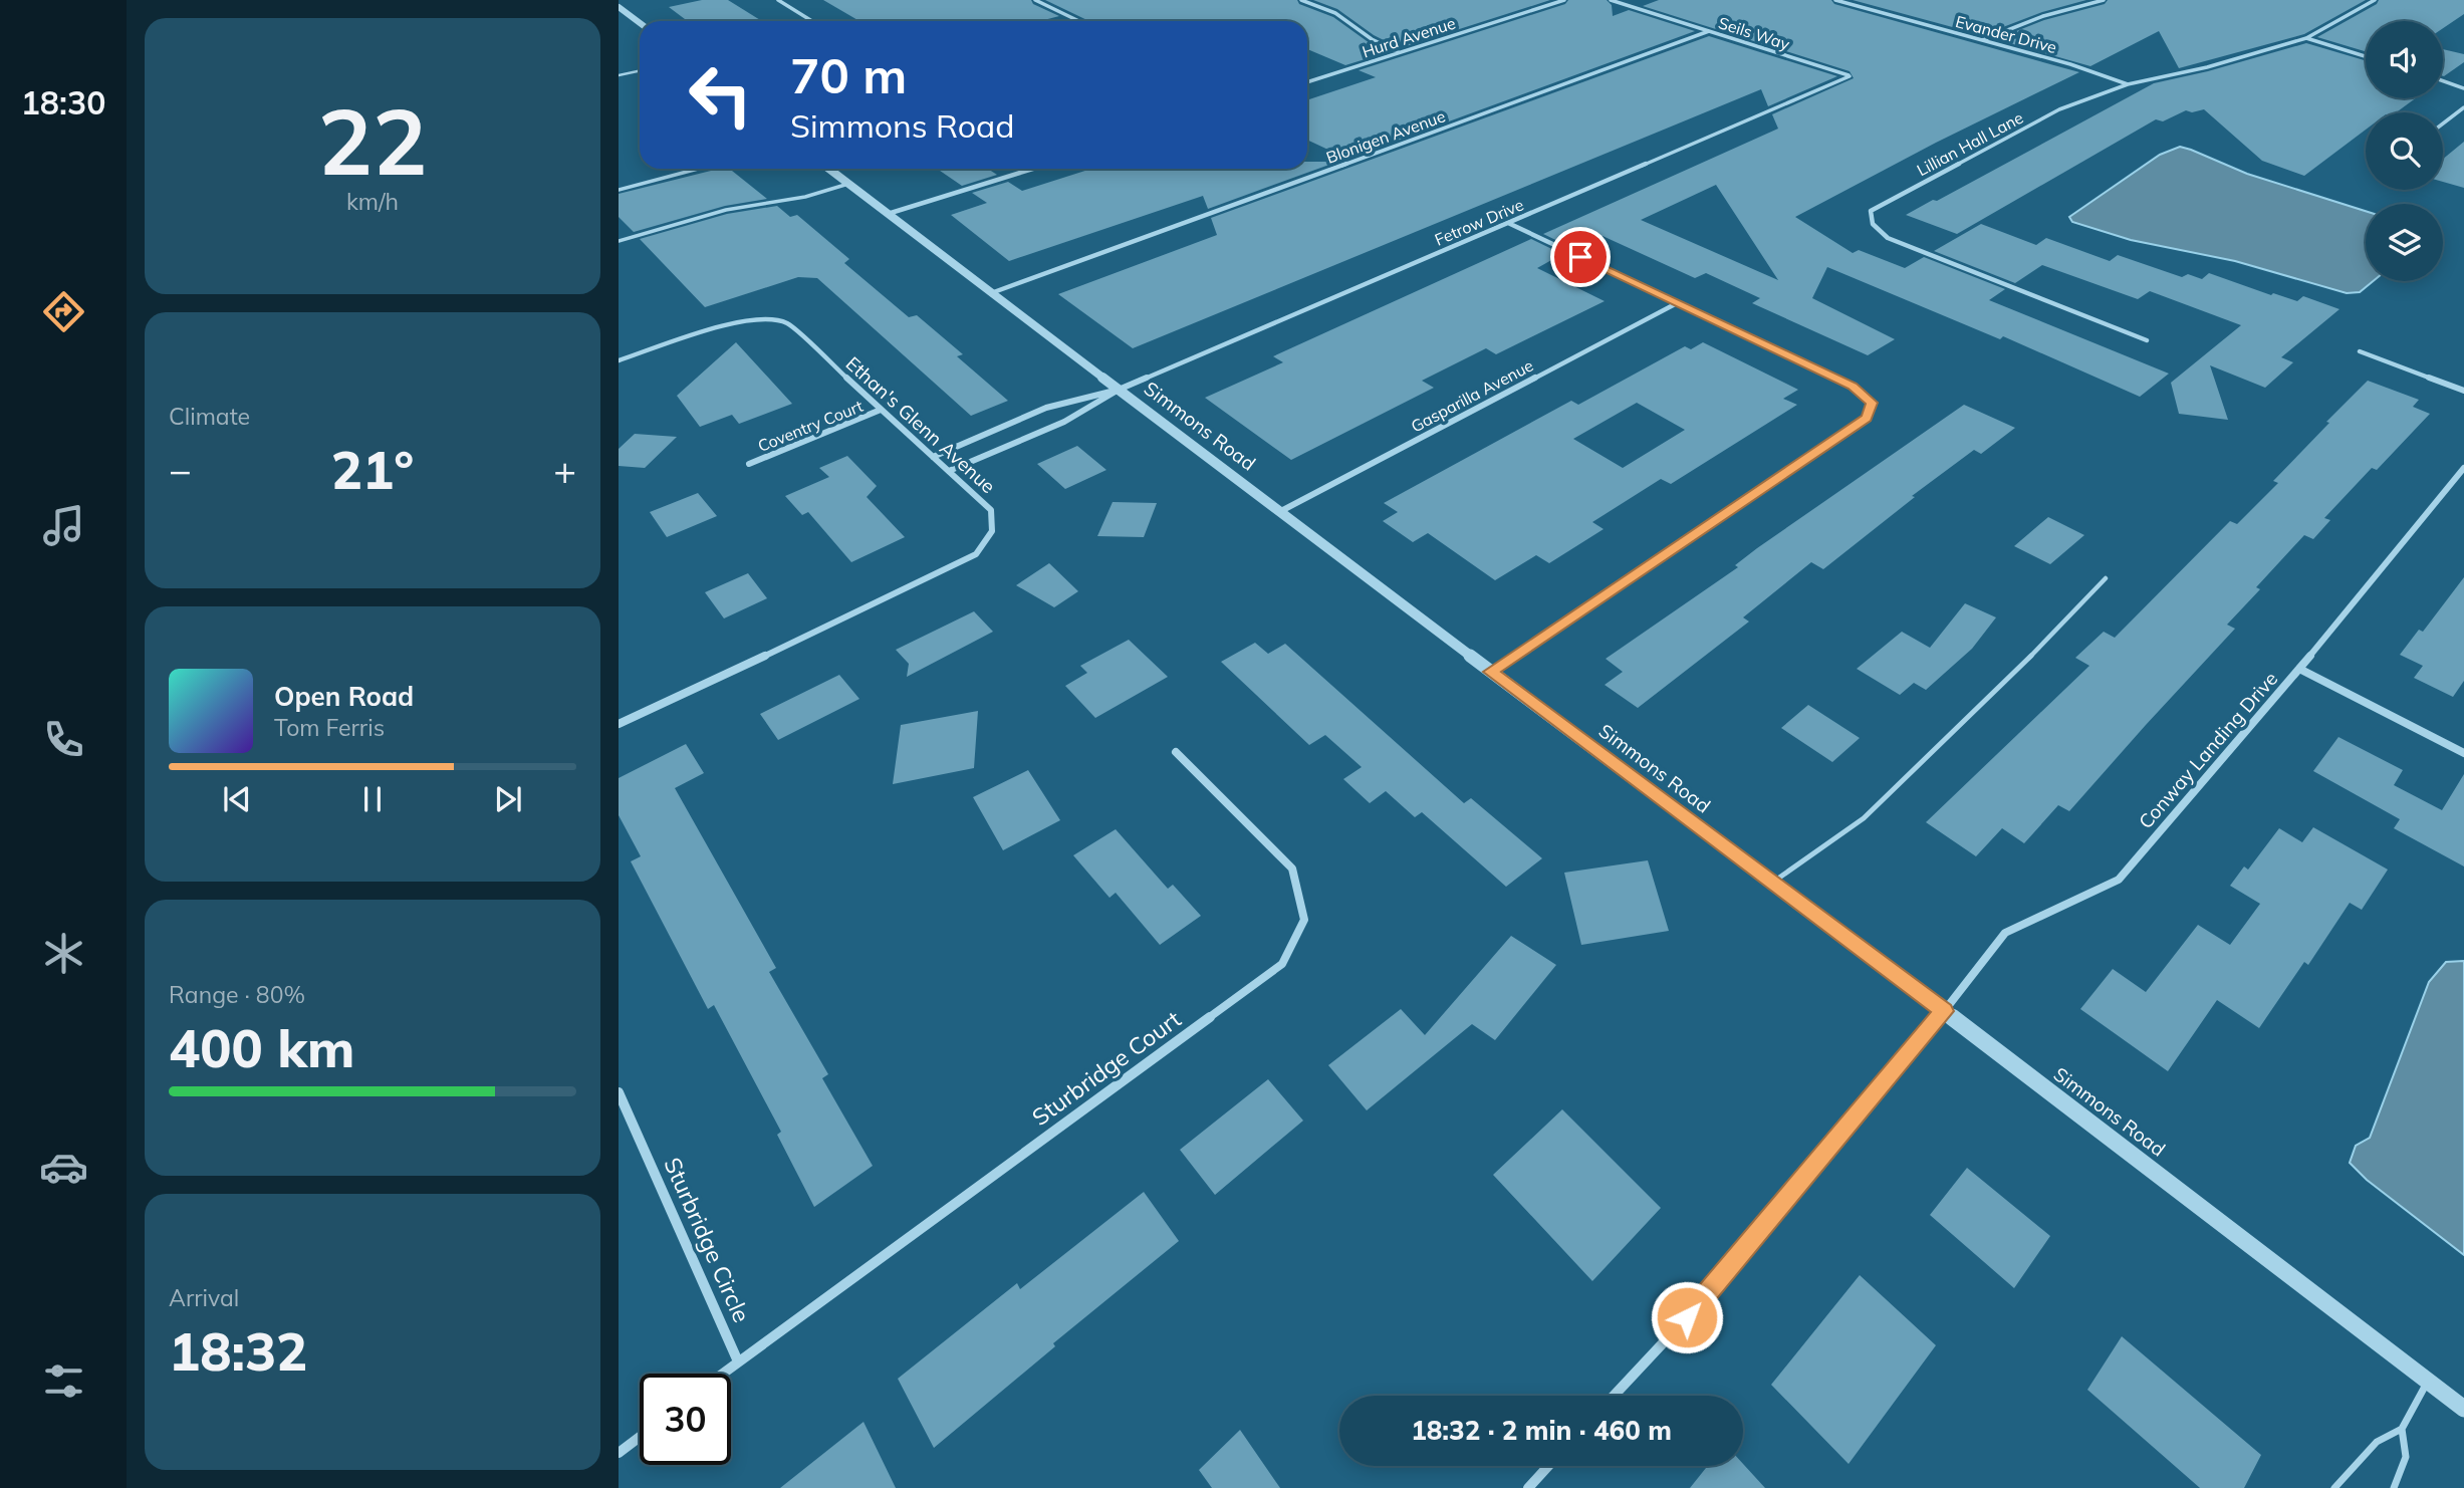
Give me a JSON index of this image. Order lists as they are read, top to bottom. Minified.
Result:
{"streets":{"street":["Seils Way","Evander Drive","Hurd Avenue","Blonigen Avenue","Lillian Hall Lane","Fetrow Drive","Gasparilla Avenue","Ethan's Glenn Avenue","Coventry Court","Simmons Road","Conway Landing Drive","Sturbridge Court","Sturbridge Circle"]},"crossings":[["Seils Way","Blonigen Avenue"],["Seils Way","Fetrow Drive"],["Evander Drive","Lillian Hall Lane"],["Blonigen Avenue","Simmons Road"],["Fetrow Drive","Simmons Road"],["Gasparilla Avenue","Simmons Road"],["Ethan's Glenn Avenue","Coventry Court"],["Simmons Road","Conway Landing Drive"],["Sturbridge Court","Sturbridge Circle"]],"page":{"tabs":"18:30","tile":[["22","km/h"],"Climate",["Range · 80%","400 km"],["Arrival","18:32"]],"turn":["70 m","Simmons Road"],"heat":["−","21°","+"],"song":["Open Road","Tom Ferris"],"limit":"30","trip":"18:32 · 2 min · 460 m"}}
